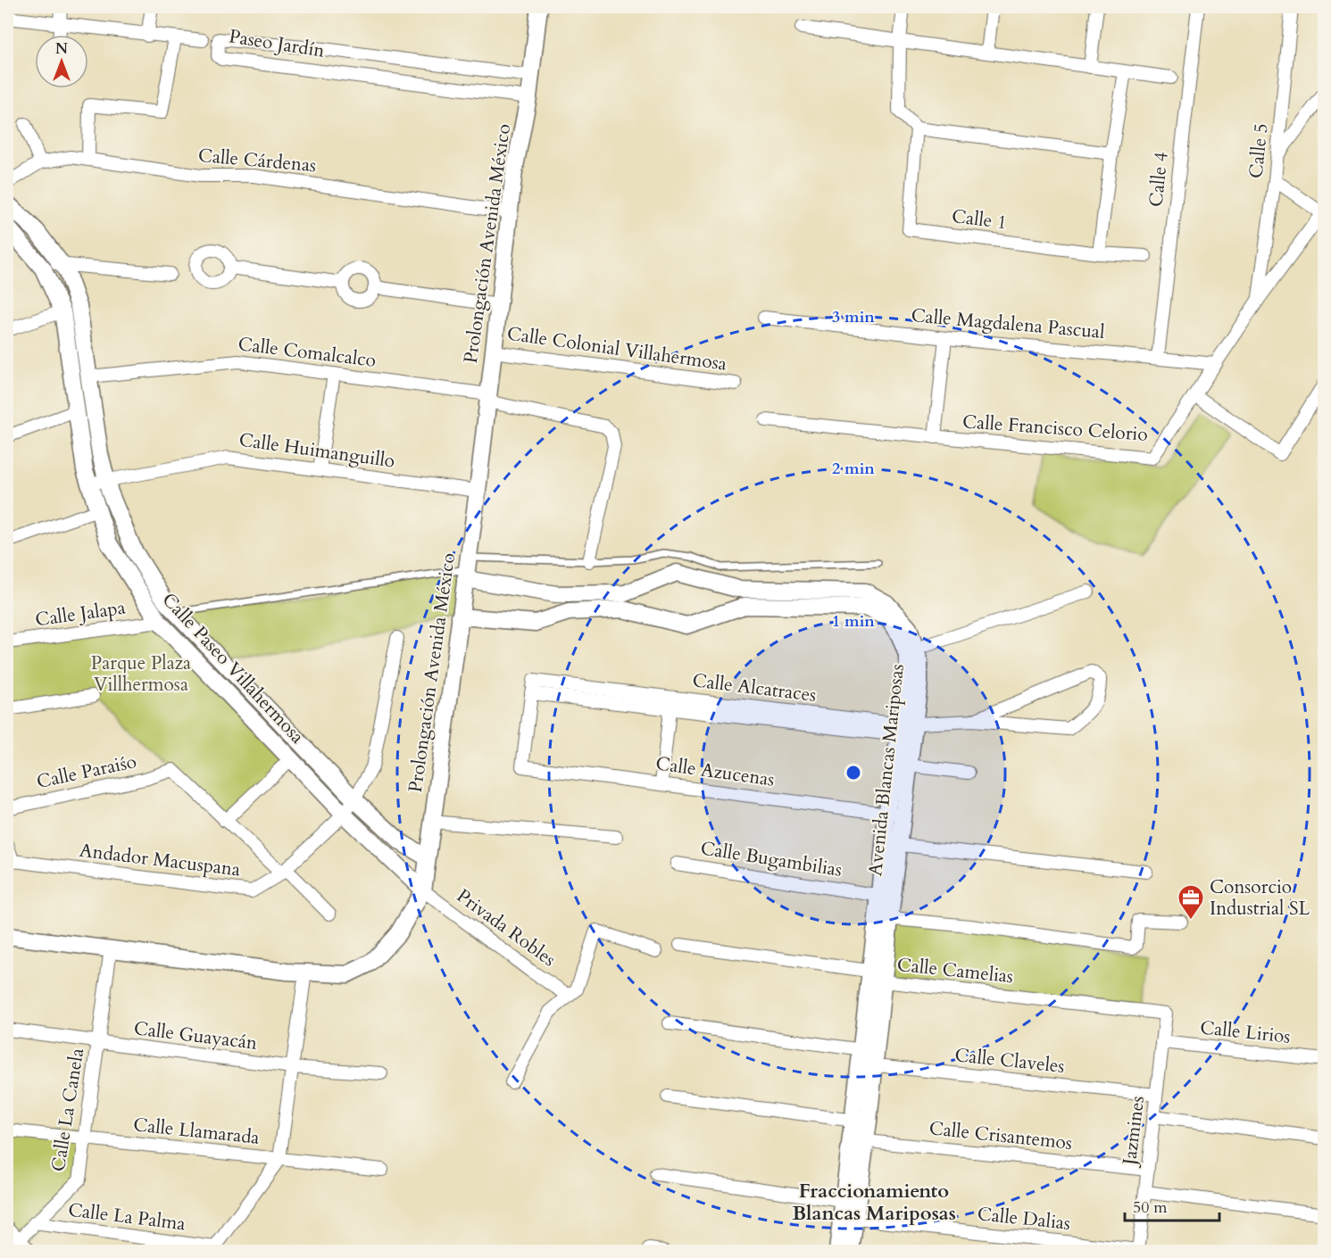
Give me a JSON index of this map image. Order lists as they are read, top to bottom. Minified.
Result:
{"streets":{"street":["Paseo Jardín","Calle 5","Calle Cárdenas","Calle 4","Calle 1","Prolongación Avenida México","Calle Magdalena Pascual","Calle Colonial Villahermosa","Calle Comalcalco","Calle Francisco Celorio","Calle Huimanguillo","Calle Jalapa","Calle Paseo Villahermosa","Calle Alcatraces","Avenida Blancas Mariposas","Calle Paraiśo","Calle Azucenas","Calle Bugambilias","Andador Macuspana","Privada Robles","Calle Camelias","Calle Lirios","Calle Guayacán","Calle Claveles","Calle La Canela","Jazmines","Calle Llamarada","Calle Crisantemos","Calle La Palma","Calle Dalias"]},"crossings":[["Paseo Jardín","Prolongación Avenida México"],["Calle 5","Calle Francisco Celorio"],["Calle Cárdenas","Prolongación Avenida México"],["Calle 4","Calle Magdalena Pascual"],["Prolongación Avenida México","Calle Colonial Villahermosa"],["Prolongación Avenida México","Calle Comalcalco"],["Prolongación Avenida México","Calle Huimanguillo"],["Prolongación Avenida México","Calle Paseo Villahermosa"],["Prolongación Avenida México","Avenida Blancas Mariposas"],["Prolongación Avenida México","Privada Robles"],["Prolongación Avenida México","Calle La Canela"],["Calle Magdalena Pascual","Calle Francisco Celorio"],["Calle Comalcalco","Calle Paseo Villahermosa"],["Calle Huimanguillo","Calle Paseo Villahermosa"],["Calle Jalapa","Calle Paseo Villahermosa"],["Calle Paseo Villahermosa","Andador Macuspana"],["Calle Paseo Villahermosa","Privada Robles"],["Calle Alcatraces","Avenida Blancas Mariposas"],["Calle Alcatraces","Calle Azucenas"],["Avenida Blancas Mariposas","Calle Azucenas"],["Avenida Blancas Mariposas","Calle Bugambilias"],["Avenida Blancas Mariposas","Calle Camelias"],["Avenida Blancas Mariposas","Calle Claveles"],["Avenida Blancas Mariposas","Calle Crisantemos"],["Avenida Blancas Mariposas","Calle Dalias"],["Calle Camelias","Jazmines"],["Calle Lirios","Jazmines"],["Calle Guayacán","Calle La Canela"],["Calle Claveles","Jazmines"],["Calle La Canela","Calle Llamarada"],["Calle La Canela","Calle La Palma"],["Jazmines","Calle Crisantemos"],["Jazmines","Calle Dalias"]],"districts":["Fraccionamiento Blancas Mariposas"],"parks":["Parque Plaza Villhermosa"],"places":{"office":["Consorcio Industrial SL"]},"scale_bar":"50 m","north":"top","rings":["3 min","2 min","1 min"]}
